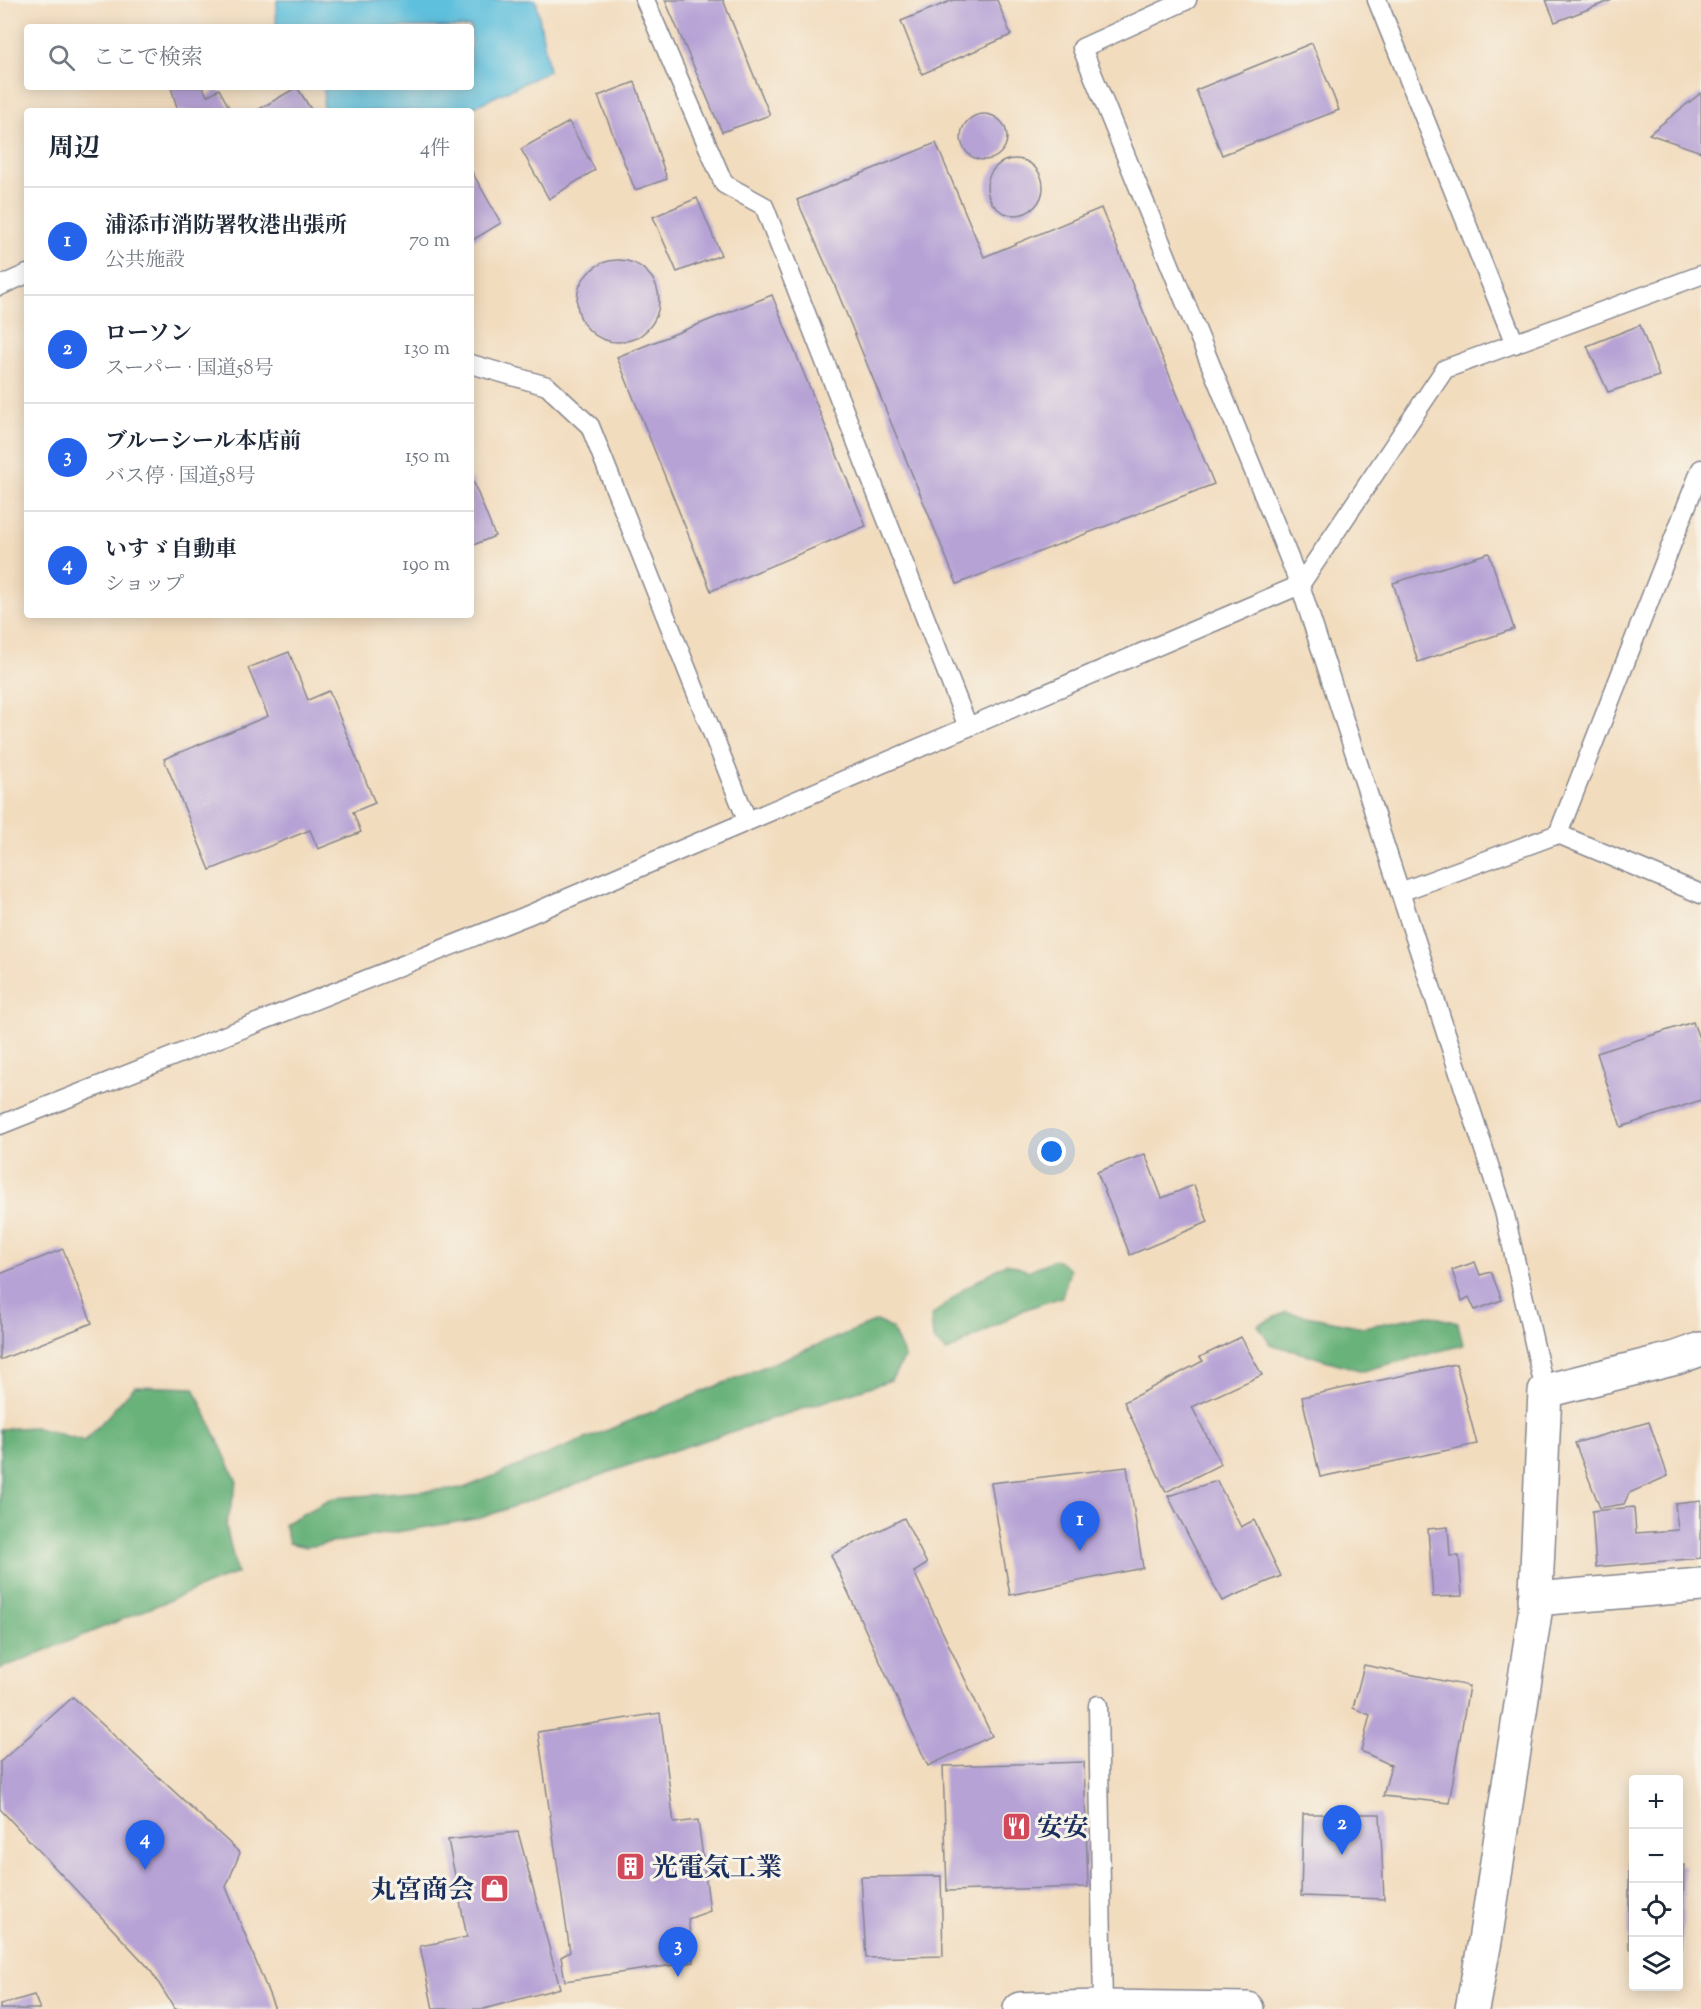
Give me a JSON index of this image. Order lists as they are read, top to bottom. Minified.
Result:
{"places":{"restaurant":["安安"],"building":["光電気工業"],"shop":["丸宮商会"]},"page":{"search":"ここで検索","heading":["周辺","4件"],"list":[{"mark":"1","name":"浦添市消防署牧港出張所","note":"公共施設","value":"70 m"},{"mark":"2","name":"ローソン","note":"スーパー · 国道58号","value":"130 m"},{"mark":"3","name":"ブルーシール本店前","note":"バス停 · 国道58号","value":"150 m"},{"mark":"4","name":"いすゞ自動車","note":"ショップ","value":"190 m"}],"pins":["1","2","4","3"],"map_buttons":["+","−"]}}
